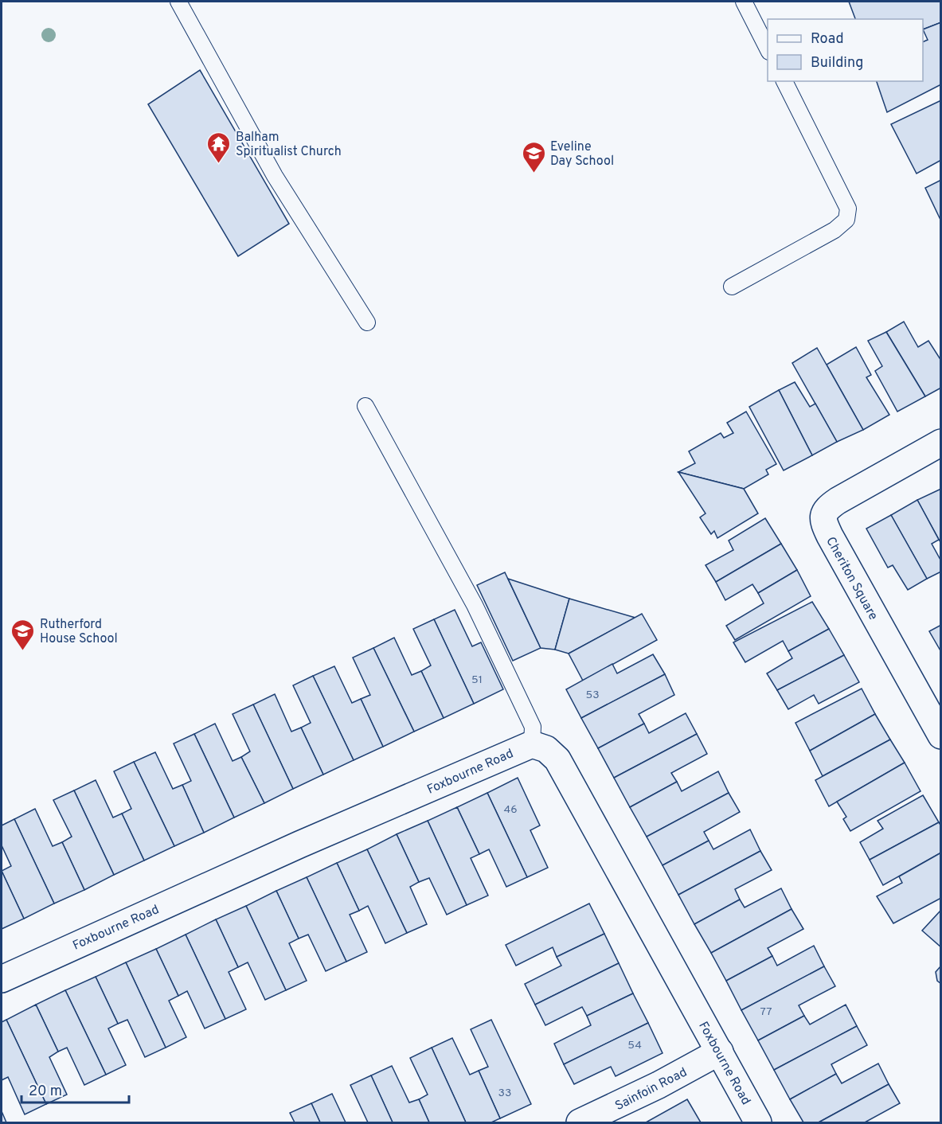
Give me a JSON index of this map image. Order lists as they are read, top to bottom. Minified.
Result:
{"streets":{"street":["Cheriton Square","Foxbourne Road","Sainfoin Road"]},"crossings":[["Foxbourne Road","Sainfoin Road"]],"places":{"temple":["Balham Spiritualist Church"],"school or university":["Eveline Day School","Rutherford House School"]},"house_numbers":["51","53","46","77","54","33"],"legend":["Road","Building"],"scale_bar":"20 m"}
